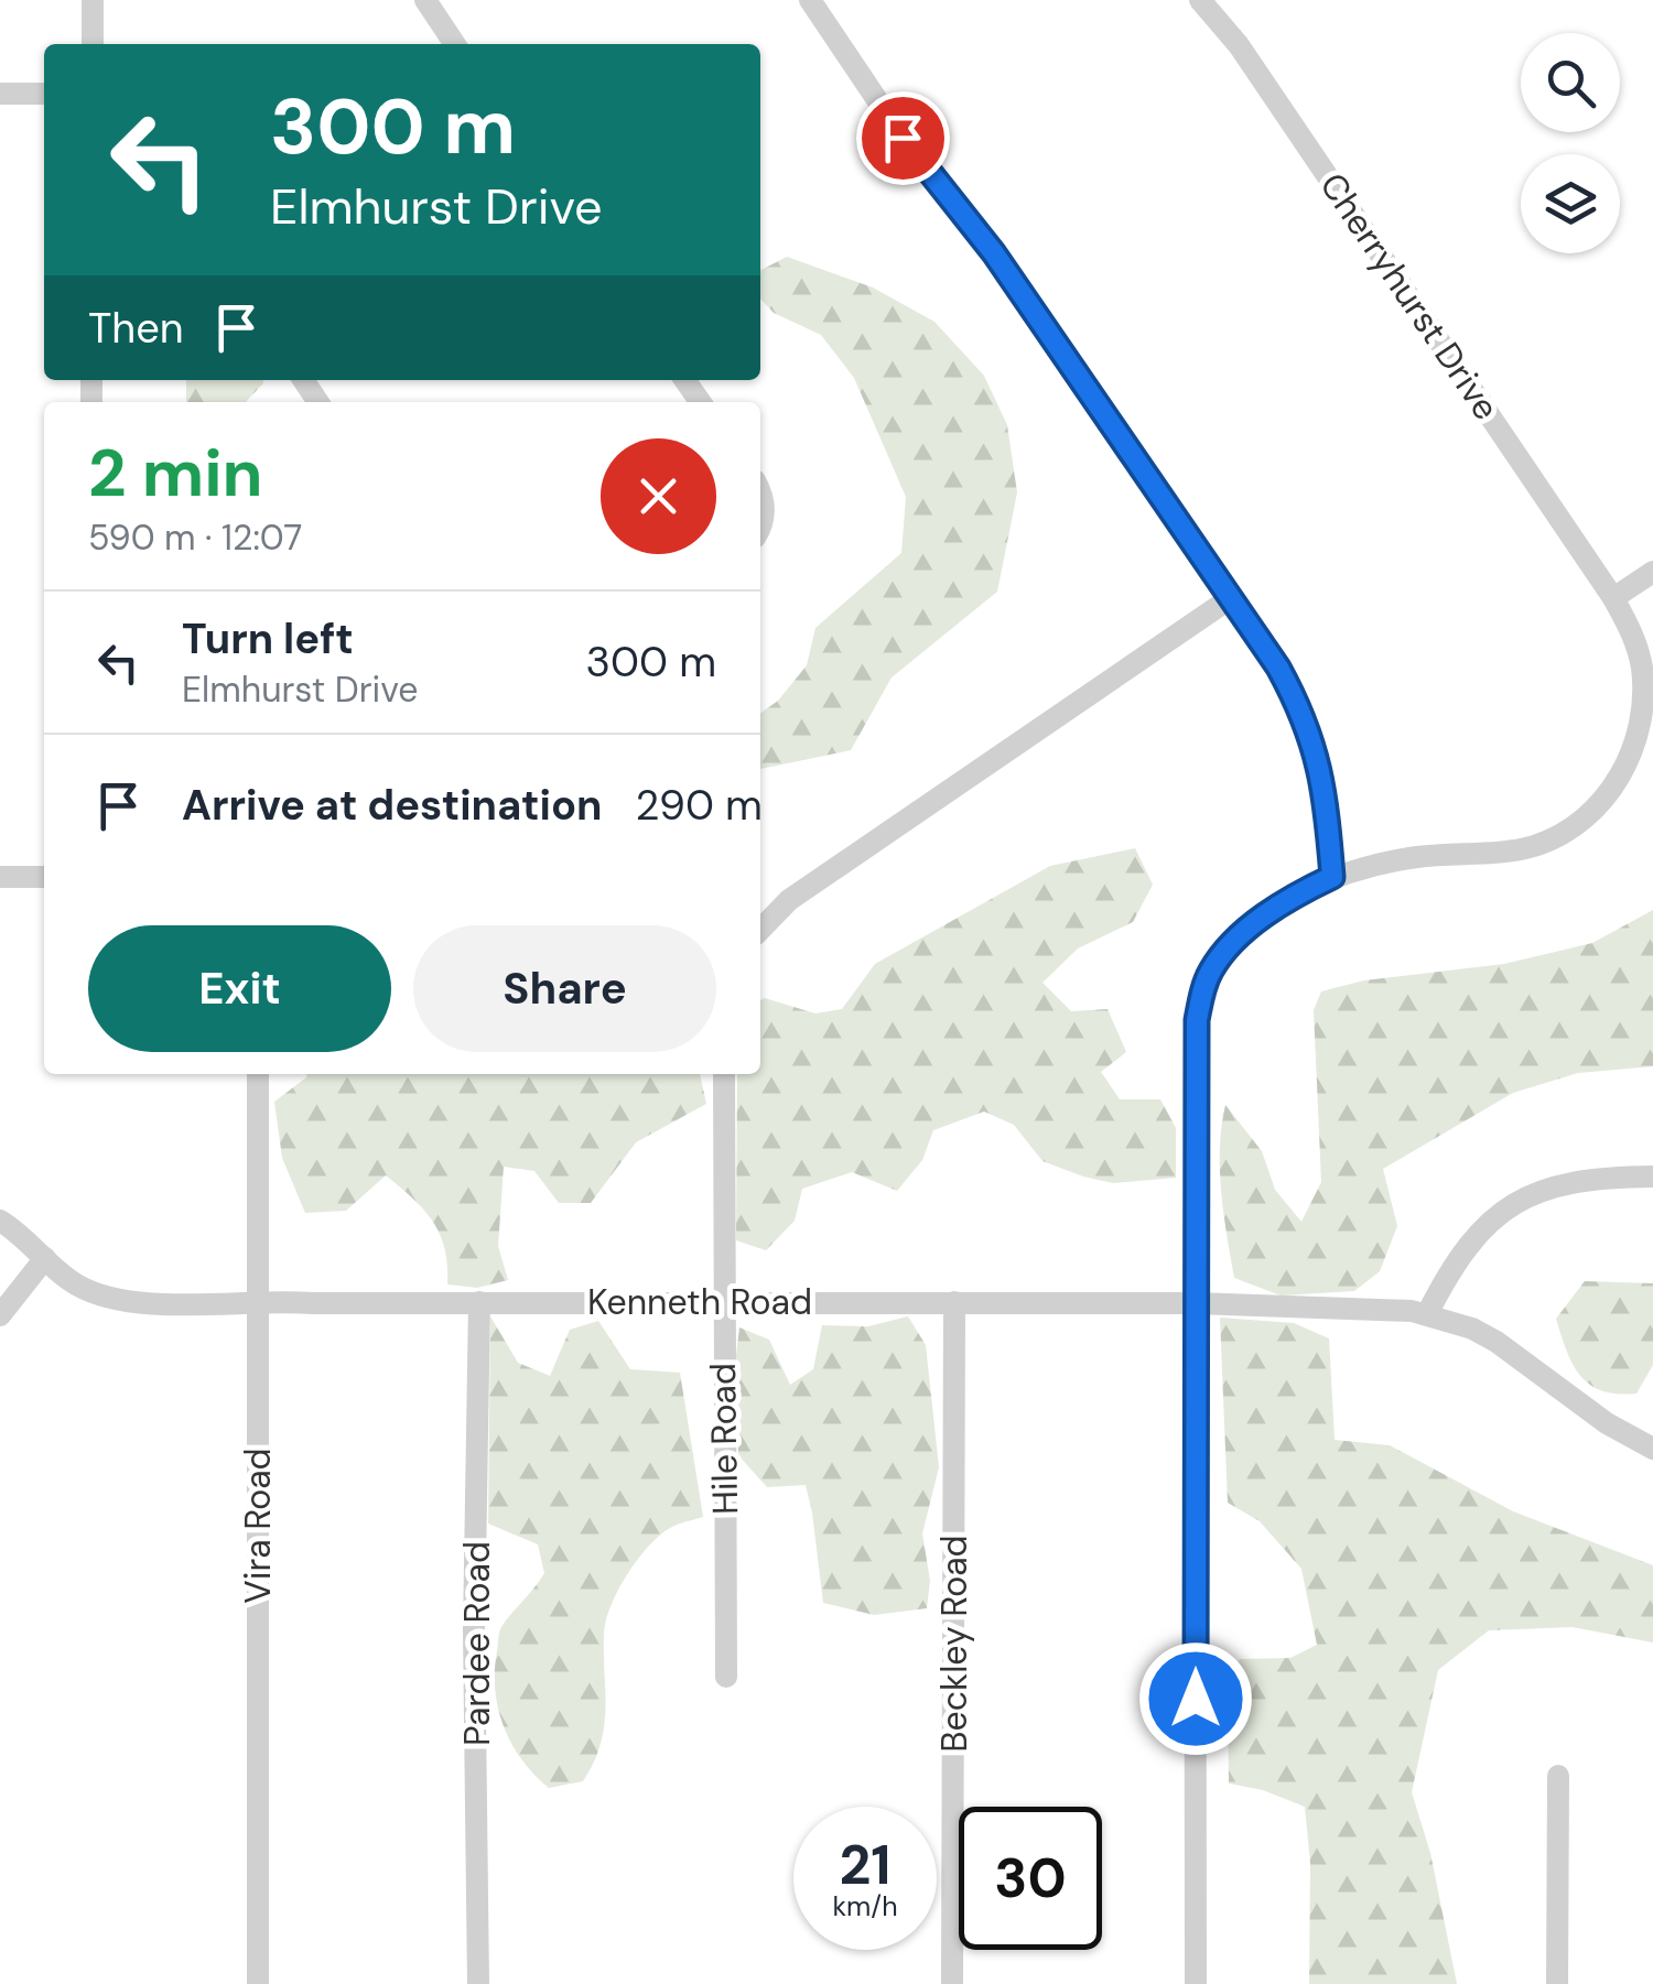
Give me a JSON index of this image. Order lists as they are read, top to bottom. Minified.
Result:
{"streets":{"street":["Cherryhurst Drive","Kenneth Road","Hile Road","Vira Road","Pardee Road","Beckley Road"]},"crossings":[["Cherryhurst Drive","Kenneth Road"],["Kenneth Road","Hile Road"],["Kenneth Road","Vira Road"],["Kenneth Road","Pardee Road"],["Kenneth Road","Beckley Road"]],"page":{"turn":["300 m","Elmhurst Drive"],"then":"Then","heading":["2 min","590 m · 12:07"],"list":[{"name":"Turn left","note":"Elmhurst Drive","value":"300 m"},{"name":"Arrive at destination","value":"290 m"}],"buttons":["Exit","Share"],"speed":"21 km/h","limit":"30"}}
